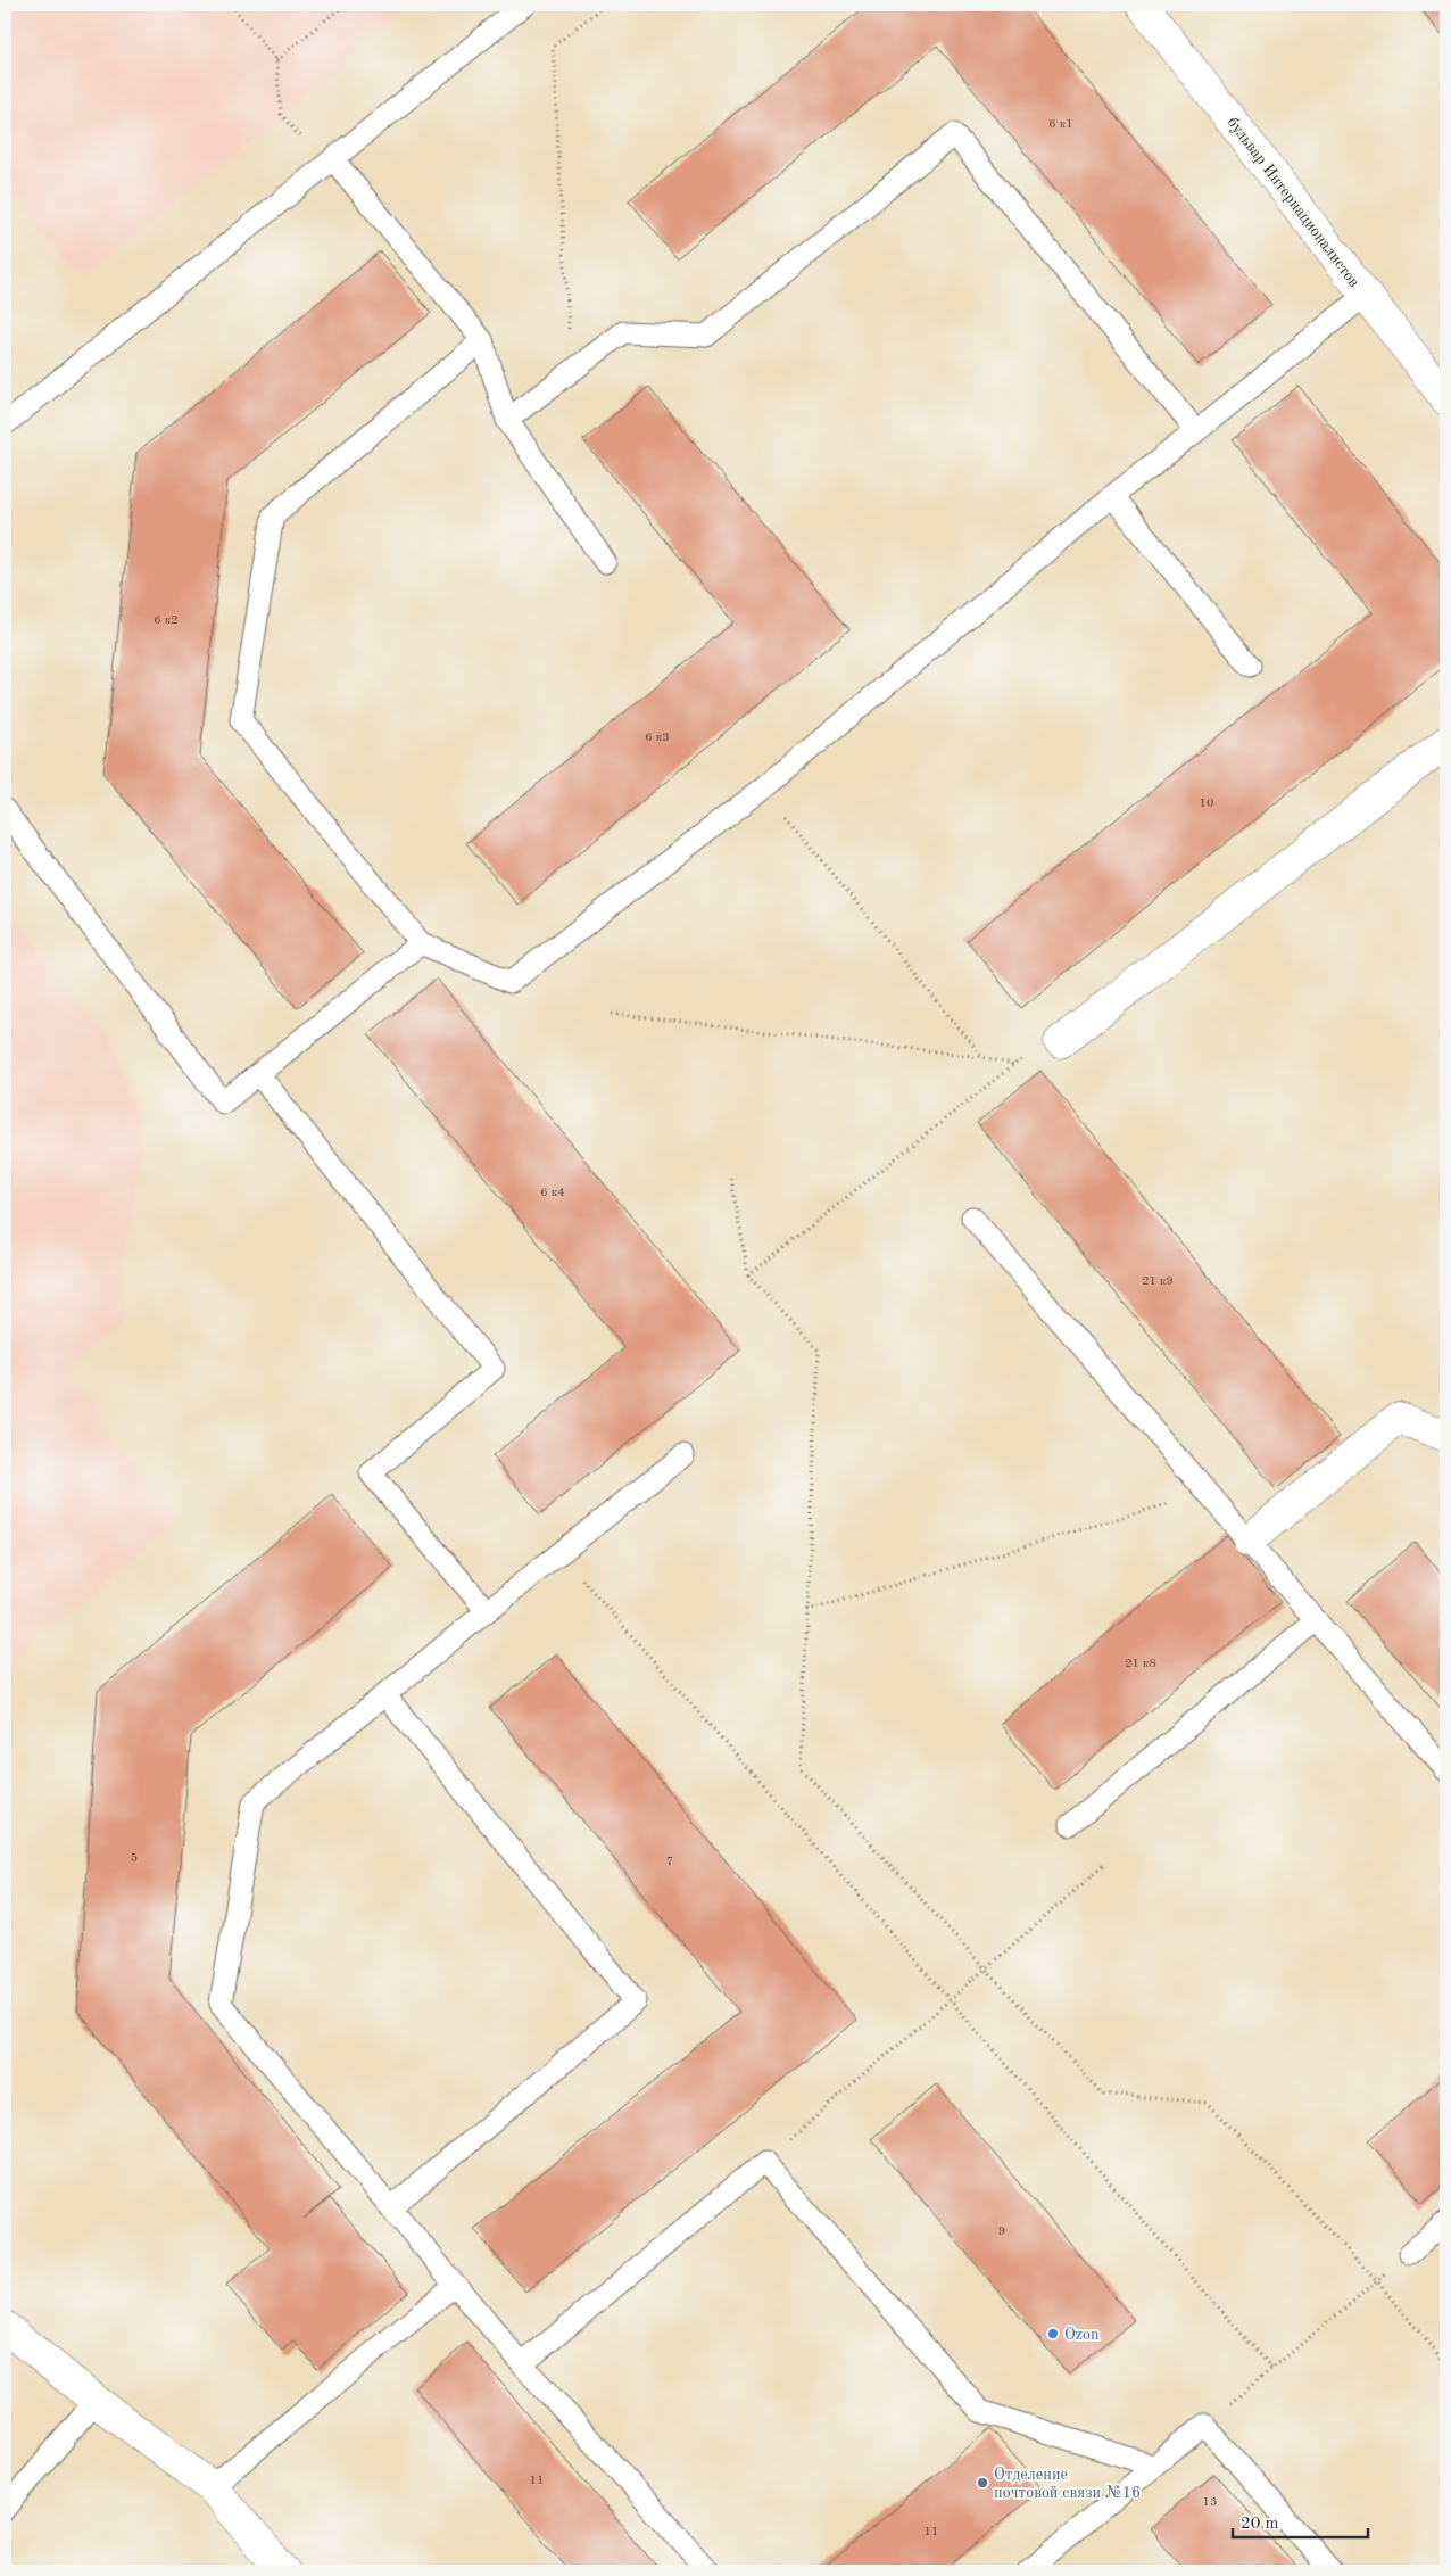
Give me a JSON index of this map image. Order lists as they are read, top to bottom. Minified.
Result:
{"streets":{"street":["бульвар Интернационалистов"]},"places":["Ozon","Отделение почтовой связи №16"],"house_numbers":["6 к1","6 к2","6 к3","10","6 к4","21 к9","21 к8","5","7","9","11","13","11"],"scale_bar":"20 m"}
